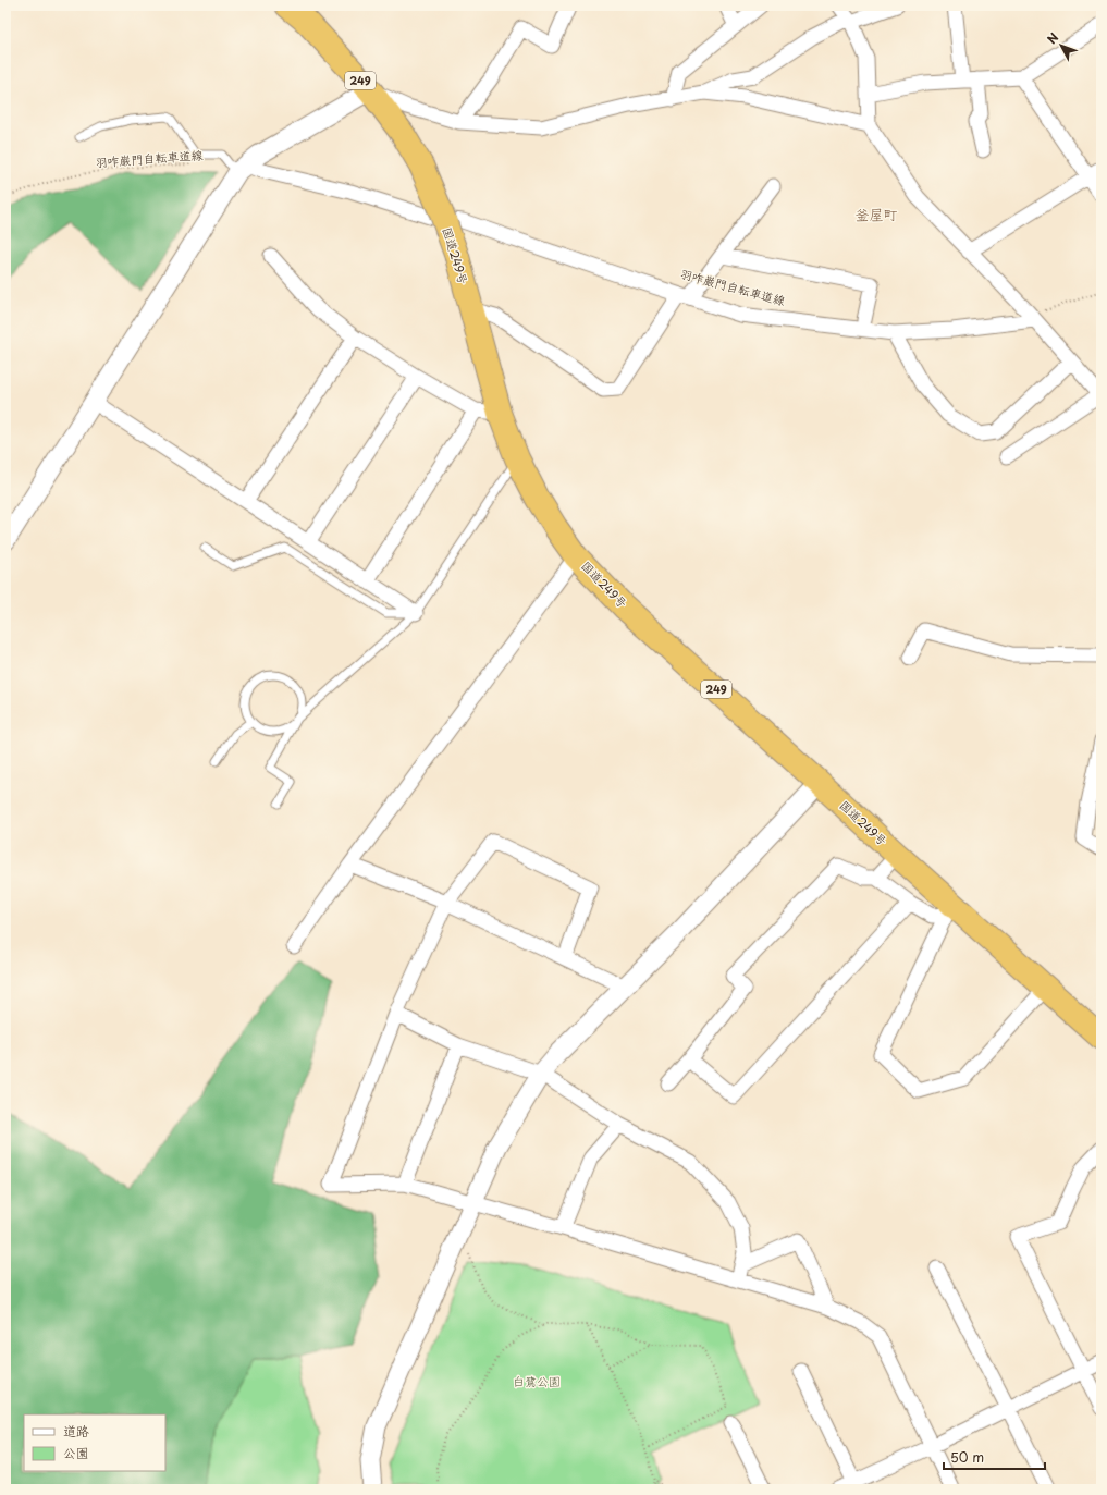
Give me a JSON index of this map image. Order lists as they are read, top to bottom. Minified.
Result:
{"streets":{"highway":["249","国道249号"],"path":["羽咋巌門自転車道線"]},"districts":["釜屋町"],"parks":["白鷺公園"],"legend":["道路","公園"],"scale_bar":"50 m","north":"top left"}
